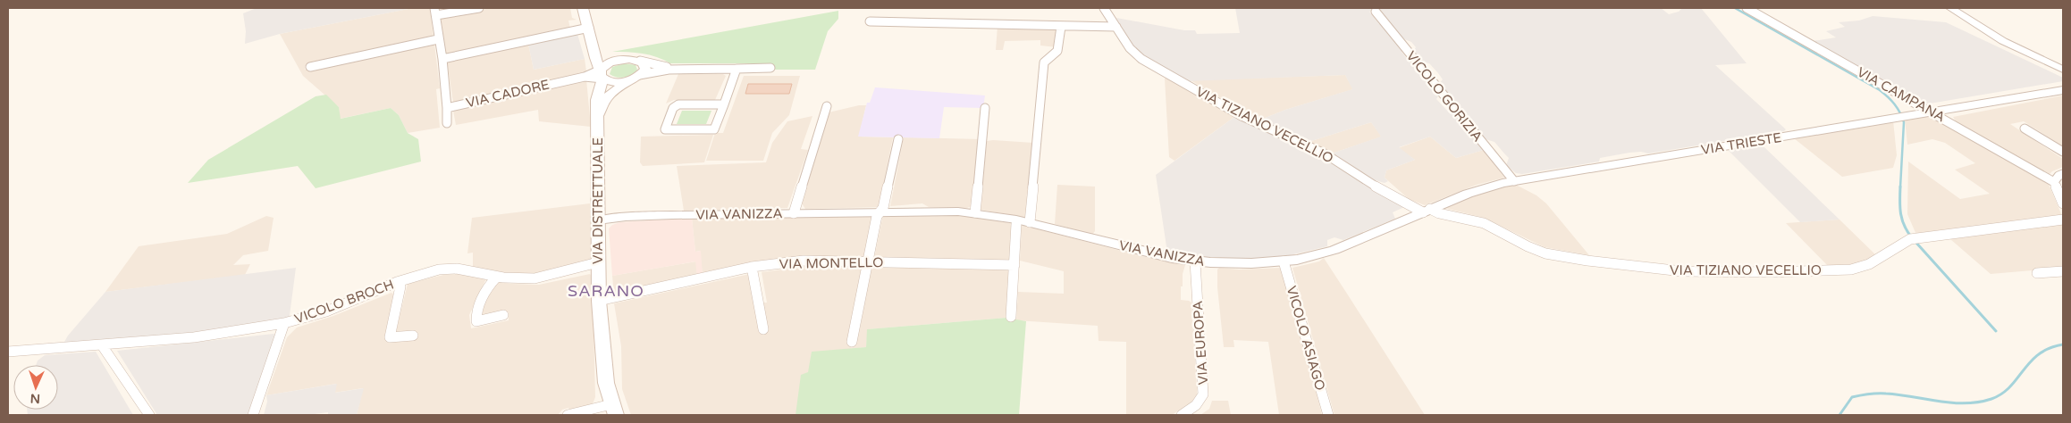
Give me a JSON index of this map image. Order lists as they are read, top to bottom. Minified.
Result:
{"streets":{"main road":["VIA DISTRETTUALE"],"street":["VIA CADORE","VIA CAMPANA","VICOLO GORIZIA","VIA TIZIANO VECELLIO","VIA TRIESTE","VIA VANIZZA","VIA MONTELLO","VICOLO BROCH","VICOLO ASIAGO","VIA EUROPA"]},"crossings":[["VIA CADORE","VIA DISTRETTUALE"],["VIA CAMPANA","VIA TRIESTE"],["VICOLO GORIZIA","VIA TRIESTE"],["VIA TIZIANO VECELLIO","VIA TRIESTE"],["VIA TIZIANO VECELLIO","VIA VANIZZA"],["VIA TRIESTE","VIA VANIZZA"],["VIA DISTRETTUALE","VIA VANIZZA"],["VIA DISTRETTUALE","VIA MONTELLO"],["VIA DISTRETTUALE","VICOLO BROCH"],["VIA VANIZZA","VICOLO ASIAGO"],["VIA VANIZZA","VIA EUROPA"]],"districts":["SARANO"],"north":"bottom"}
